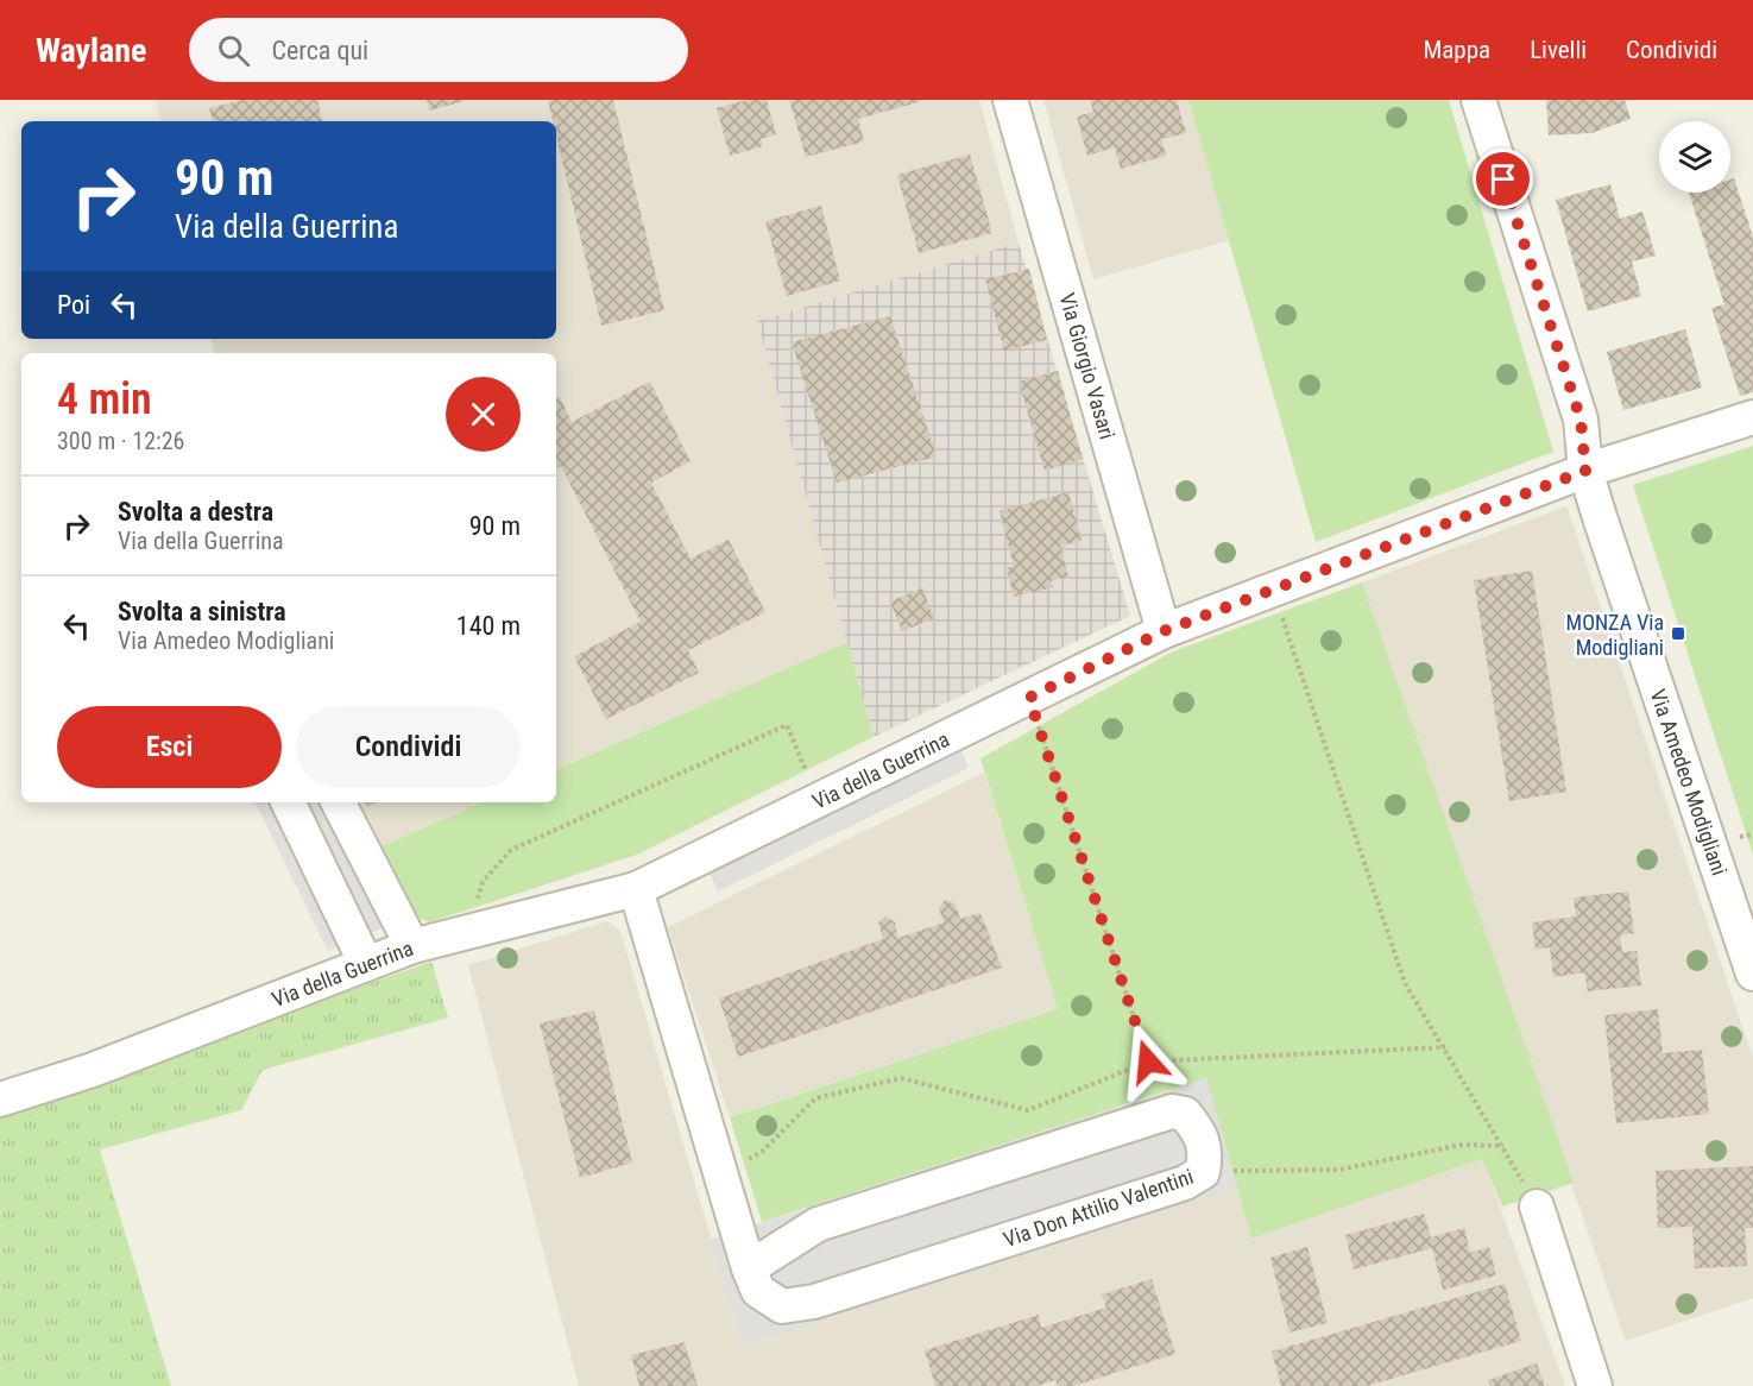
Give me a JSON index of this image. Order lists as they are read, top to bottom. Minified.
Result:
{"streets":{"street":["Via Giorgio Vasari","Via della Guerrina","Via Amedeo Modigliani","Via Don Attilio Valentini"]},"crossings":[["Via Giorgio Vasari","Via della Guerrina"],["Via della Guerrina","Via Amedeo Modigliani"],["Via della Guerrina","Via Don Attilio Valentini"]],"places":{"transit":["MONZA Via Modigliani"]},"page":{"header":"Waylane","search":"Cerca qui","nav":["Mappa","Livelli","Condividi"],"turn":["90 m","Via della Guerrina"],"then":"Poi","heading":["4 min","300 m · 12:26"],"list":[{"name":"Svolta a destra","note":"Via della Guerrina","value":"90 m"},{"name":"Svolta a sinistra","note":"Via Amedeo Modigliani","value":"140 m"}],"buttons":["Esci","Condividi"]}}
